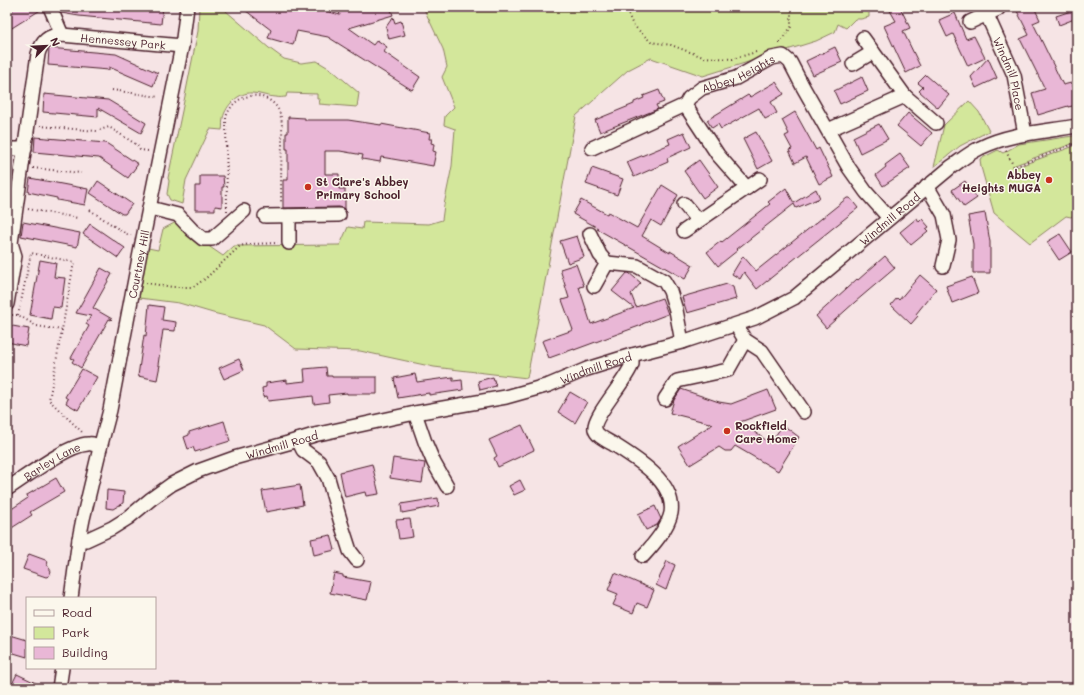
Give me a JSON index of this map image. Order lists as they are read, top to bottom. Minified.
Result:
{"streets":{"street":["Hennessey Park","Windmill Place","Abbey Heights","Windmill Road","Courtney Hill","Barley Lane"]},"crossings":[["Hennessey Park","Courtney Hill"],["Windmill Place","Windmill Road"],["Abbey Heights","Windmill Road"],["Windmill Road","Courtney Hill"],["Courtney Hill","Barley Lane"]],"places":["Abbey Heights MUGA","St Clare's Abbey Primary School","Rockfield Care Home"],"legend":["Road","Park","Building"],"north":"top right"}
